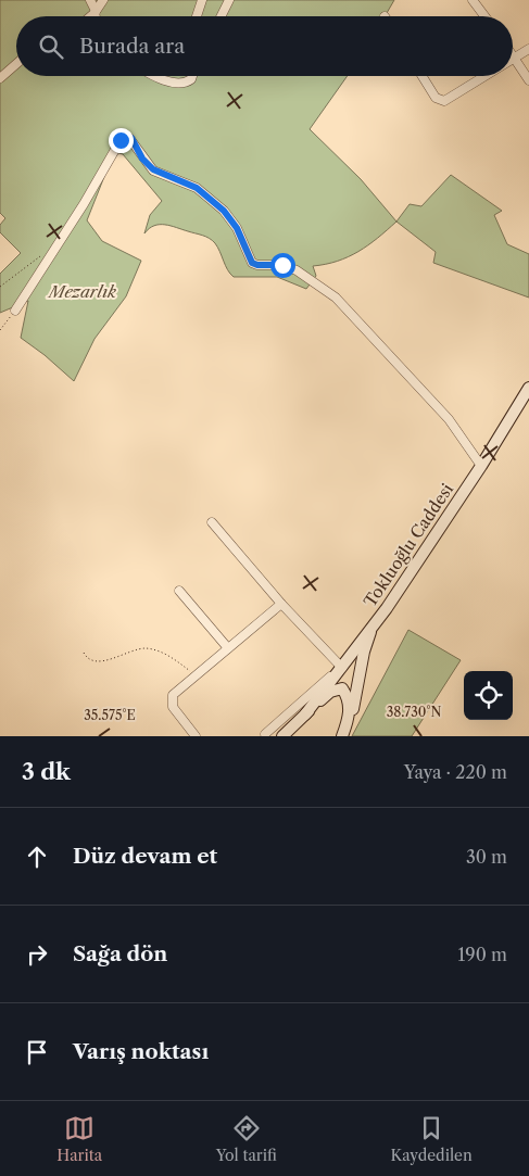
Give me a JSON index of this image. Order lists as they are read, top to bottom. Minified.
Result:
{"streets":{"street":["Tokluoğlu Caddesi"]},"parks":["Mezarlık"],"page":{"search":"Burada ara","heading":["3 dk","Yaya · 220 m"],"list":[["Düz devam et","30 m"],["Sağa dön","190 m"],"Varış noktası"],"nav":["Harita","Yol tarifi","Kaydedilen"]},"coordinates":["38.730°N","35.575°E"]}
